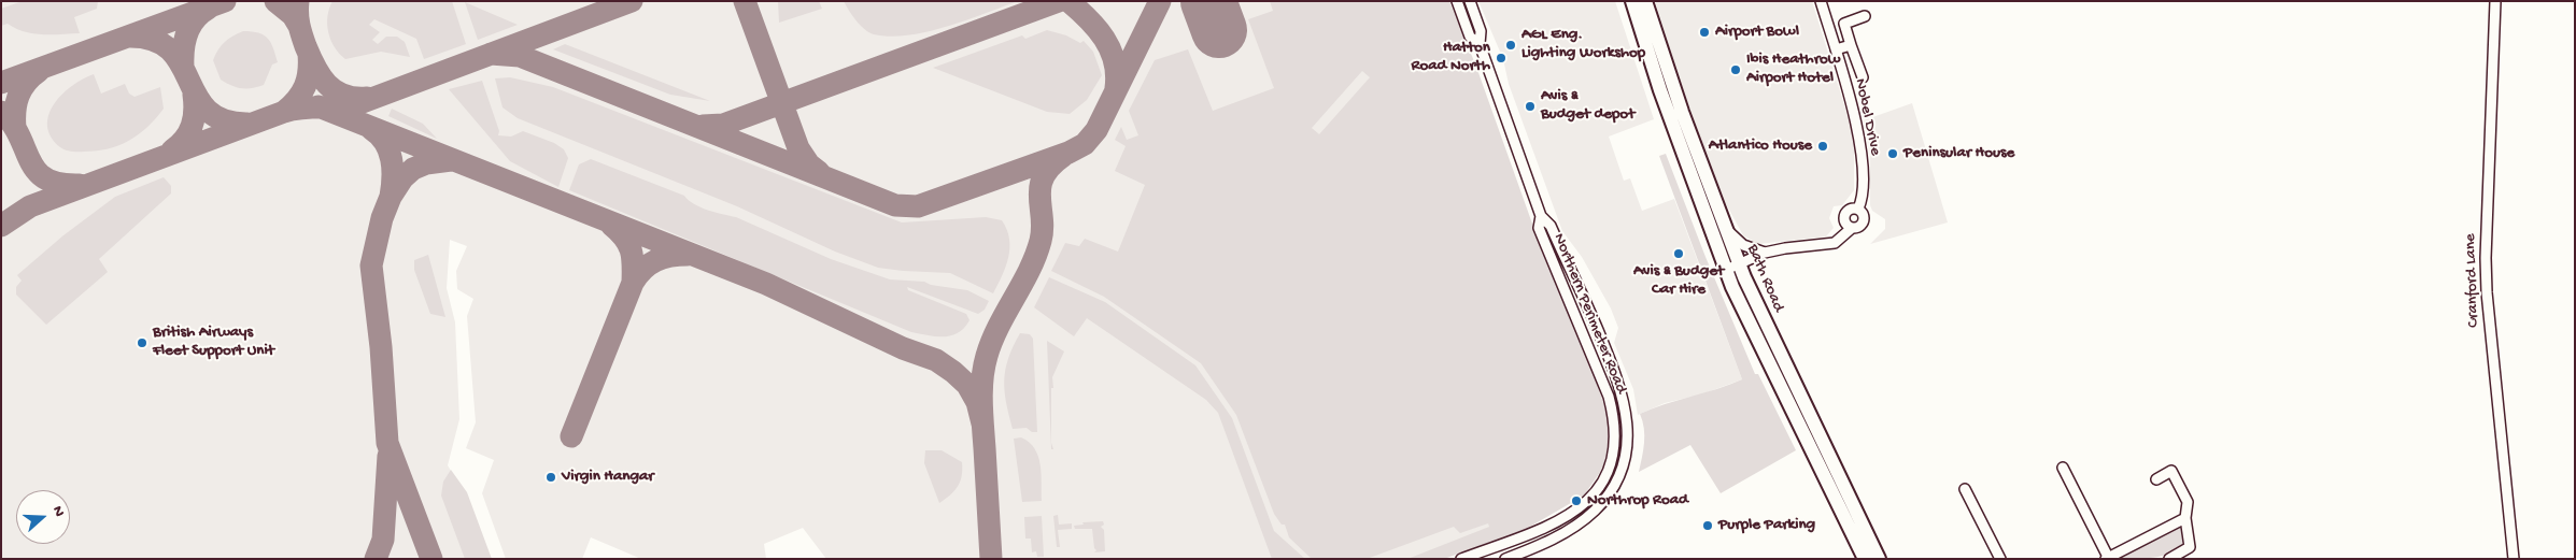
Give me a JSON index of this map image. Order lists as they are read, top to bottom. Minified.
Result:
{"streets":{"highway":["Bath Road"],"street":["Nobel Drive","Cranford Lane","Northern Perimeter Road"]},"places":["Airport Bowl","AGL Eng. Lighting Workshop","Hatton Road North","Ibis Heathrow Airport Hotel","Avis & Budget depot","Atlantico House","Peninsular House","Avis & Budget Car Hire","British Airways Fleet Support Unit","Virgin Hangar","Northrop Road","Purple Parking"],"north":"right"}
